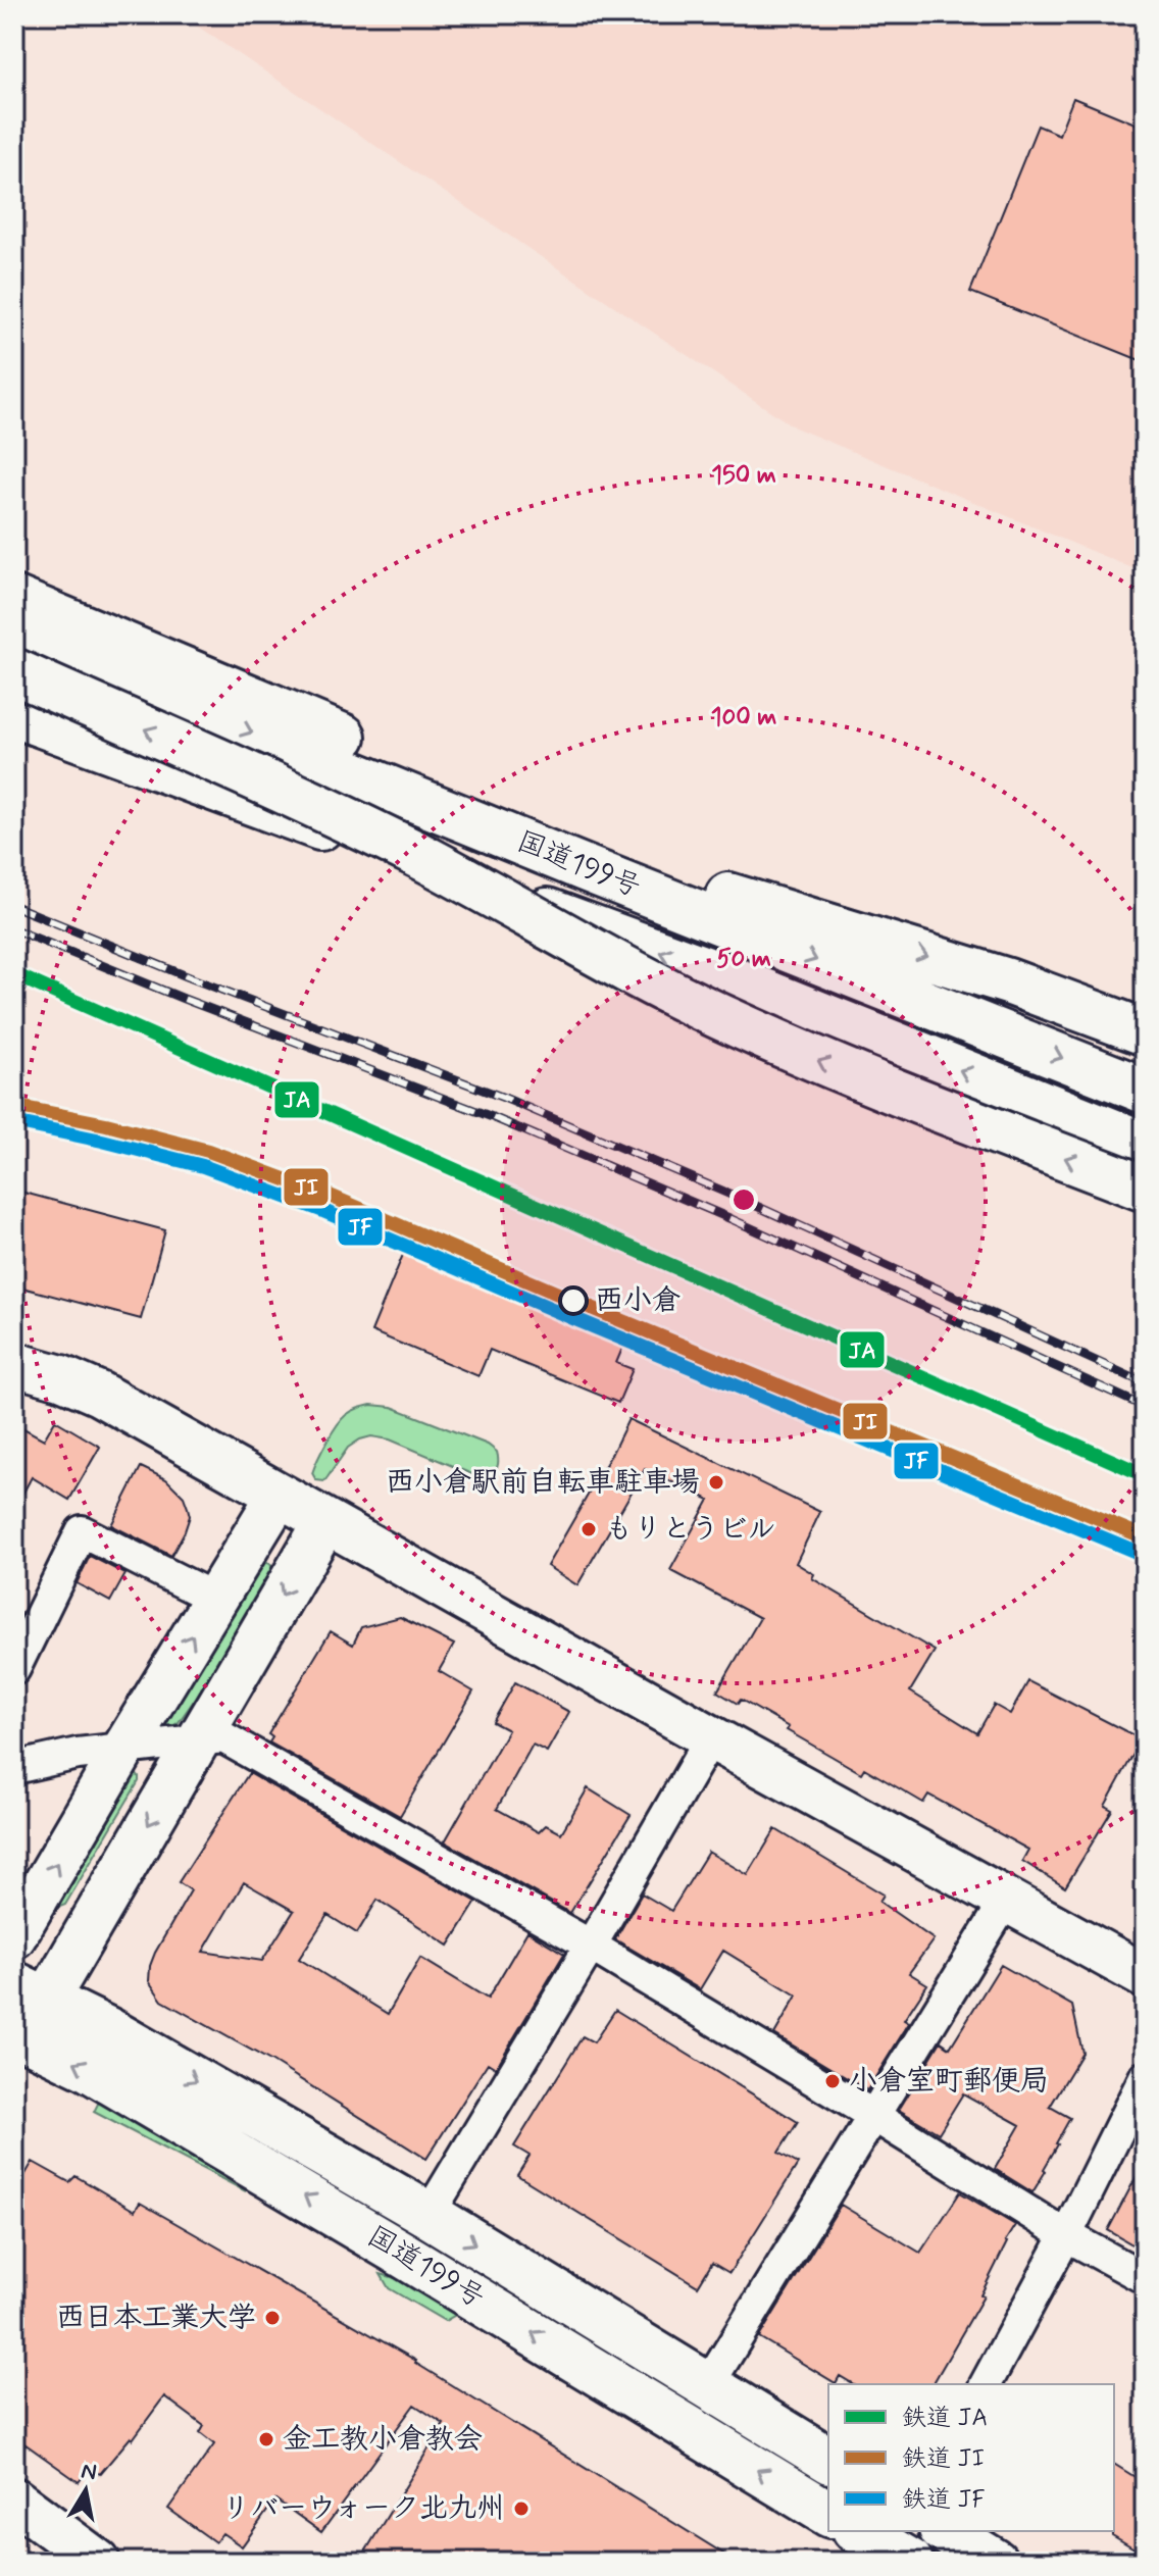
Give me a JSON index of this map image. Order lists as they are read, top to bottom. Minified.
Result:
{"streets":{"highway":["国道199号"]},"places":["西小倉","西小倉駅前自転車駐車場","もりとうビル","小倉室町郵便局","西日本工業大学","金工教小倉教会","リバーウォーク北九州"],"lines":["rail line JA","rail line JI","rail line JF"],"legend":["鉄道 JA","鉄道 JI","鉄道 JF"],"north":"top","rings":["150 m","100 m","50 m"]}
